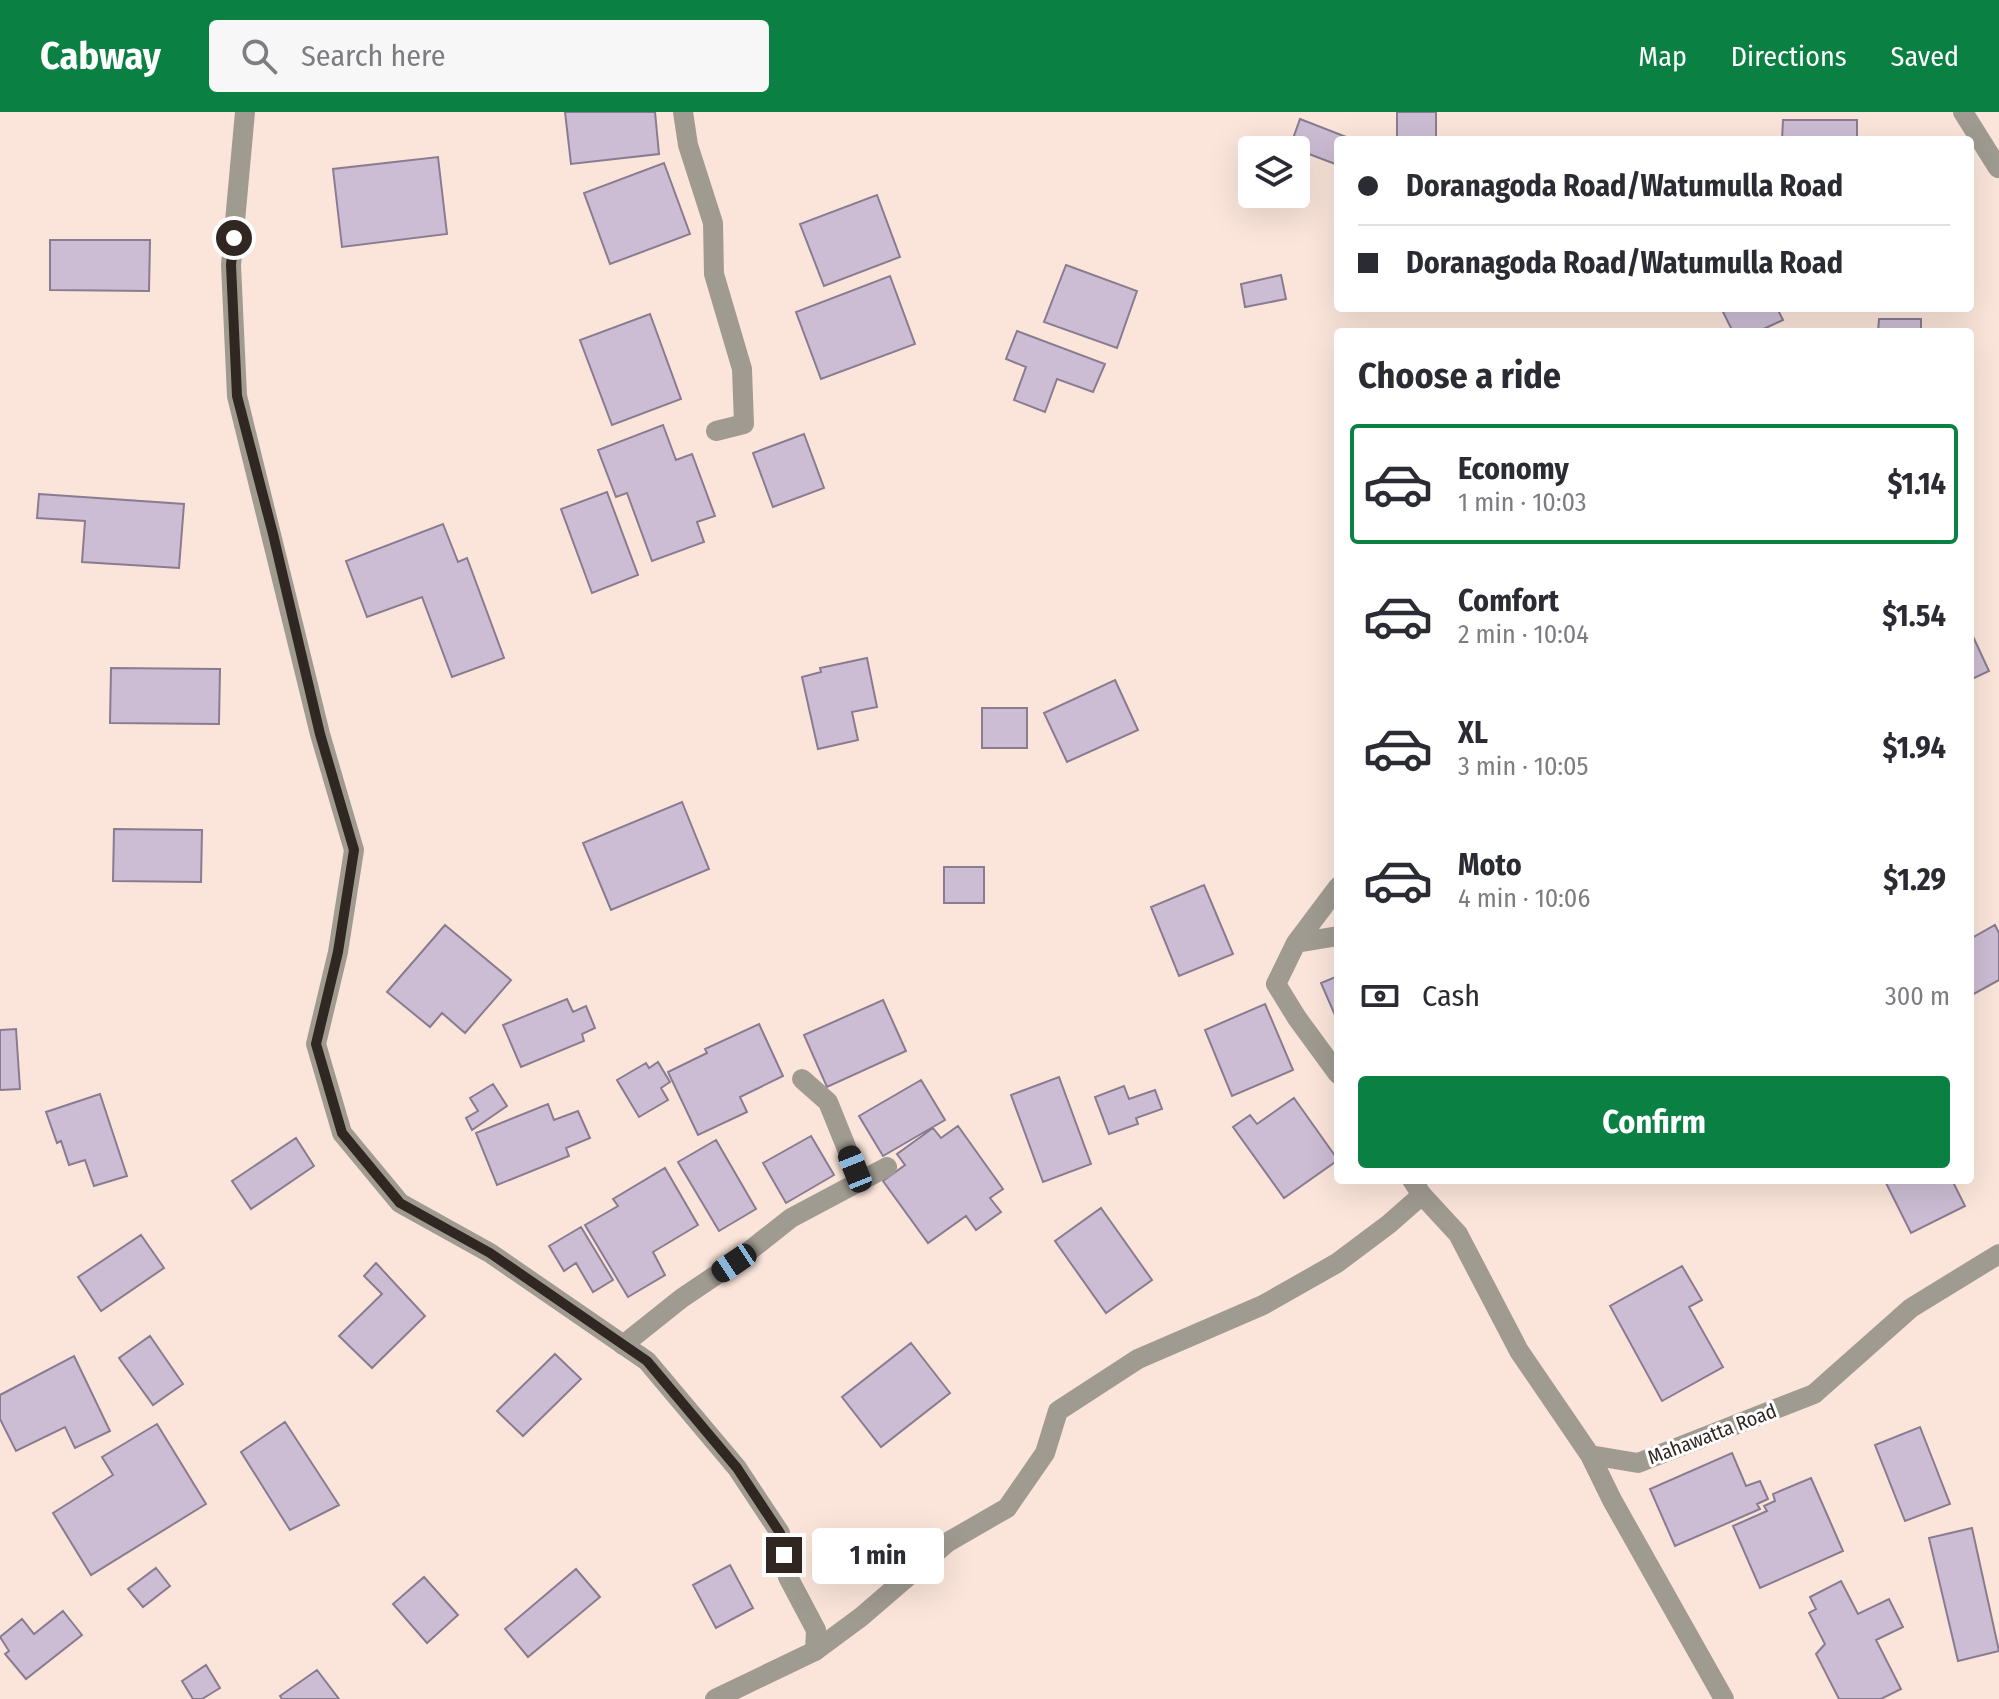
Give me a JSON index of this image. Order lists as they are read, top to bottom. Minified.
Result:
{"streets":{"street":["Mahawatta Road"]},"page":{"header":"Cabway","search":"Search here","nav":["Map","Directions","Saved"],"banner":["Doranagoda Road/Watumulla Road","Doranagoda Road/Watumulla Road"],"heading":"Choose a ride","list":[{"name":"Economy","note":"1 min · 10:03","value":"$1.14"},{"name":"Comfort","note":"2 min · 10:04","value":"$1.54"},{"name":"XL","note":"3 min · 10:05","value":"$1.94"},{"name":"Moto","note":"4 min · 10:06","value":"$1.29"}],"pay":["Cash","300 m"],"buttons":"Confirm","bubble":"1 min"}}
